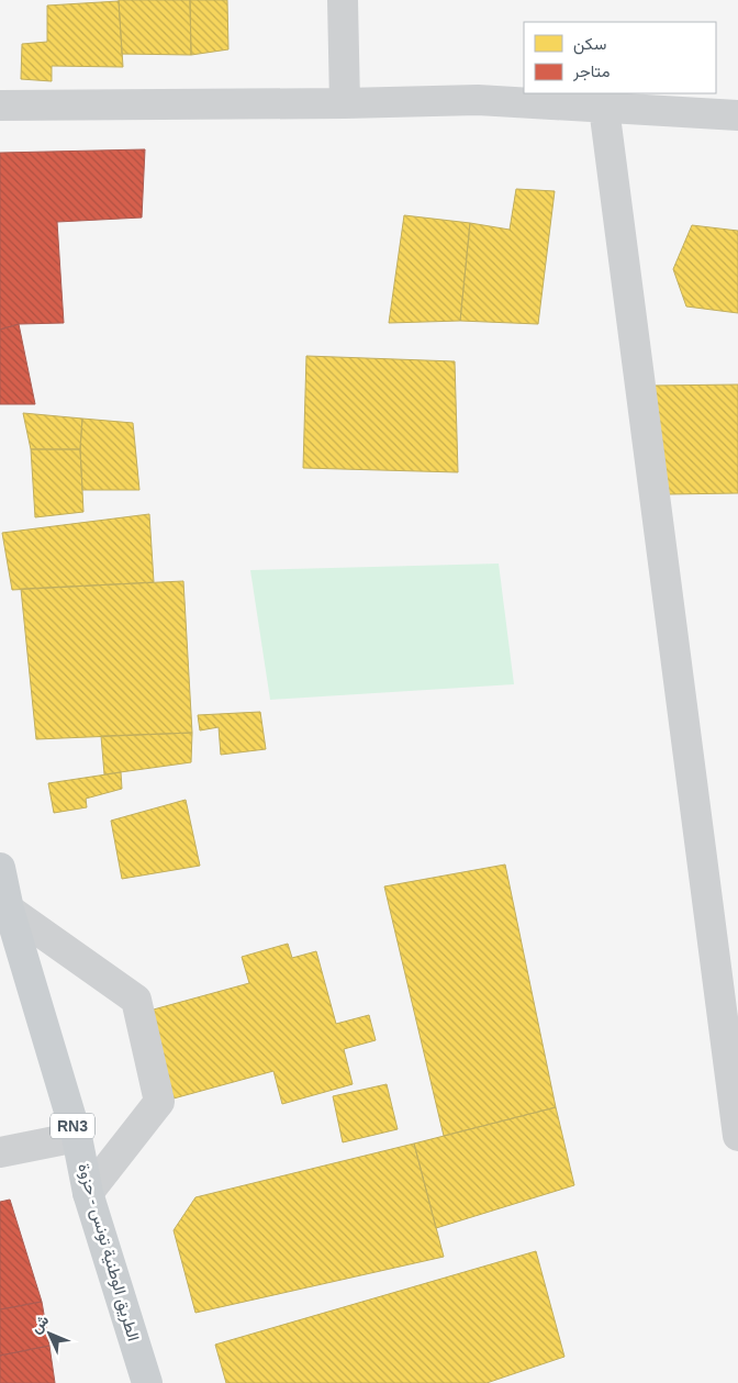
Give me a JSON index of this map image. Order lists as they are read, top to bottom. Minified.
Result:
{"streets":{"main road":["RN3","الطريق الوطنية تونس - حزوة"]},"legend":["سكن","متاجر"],"north":"top left"}
